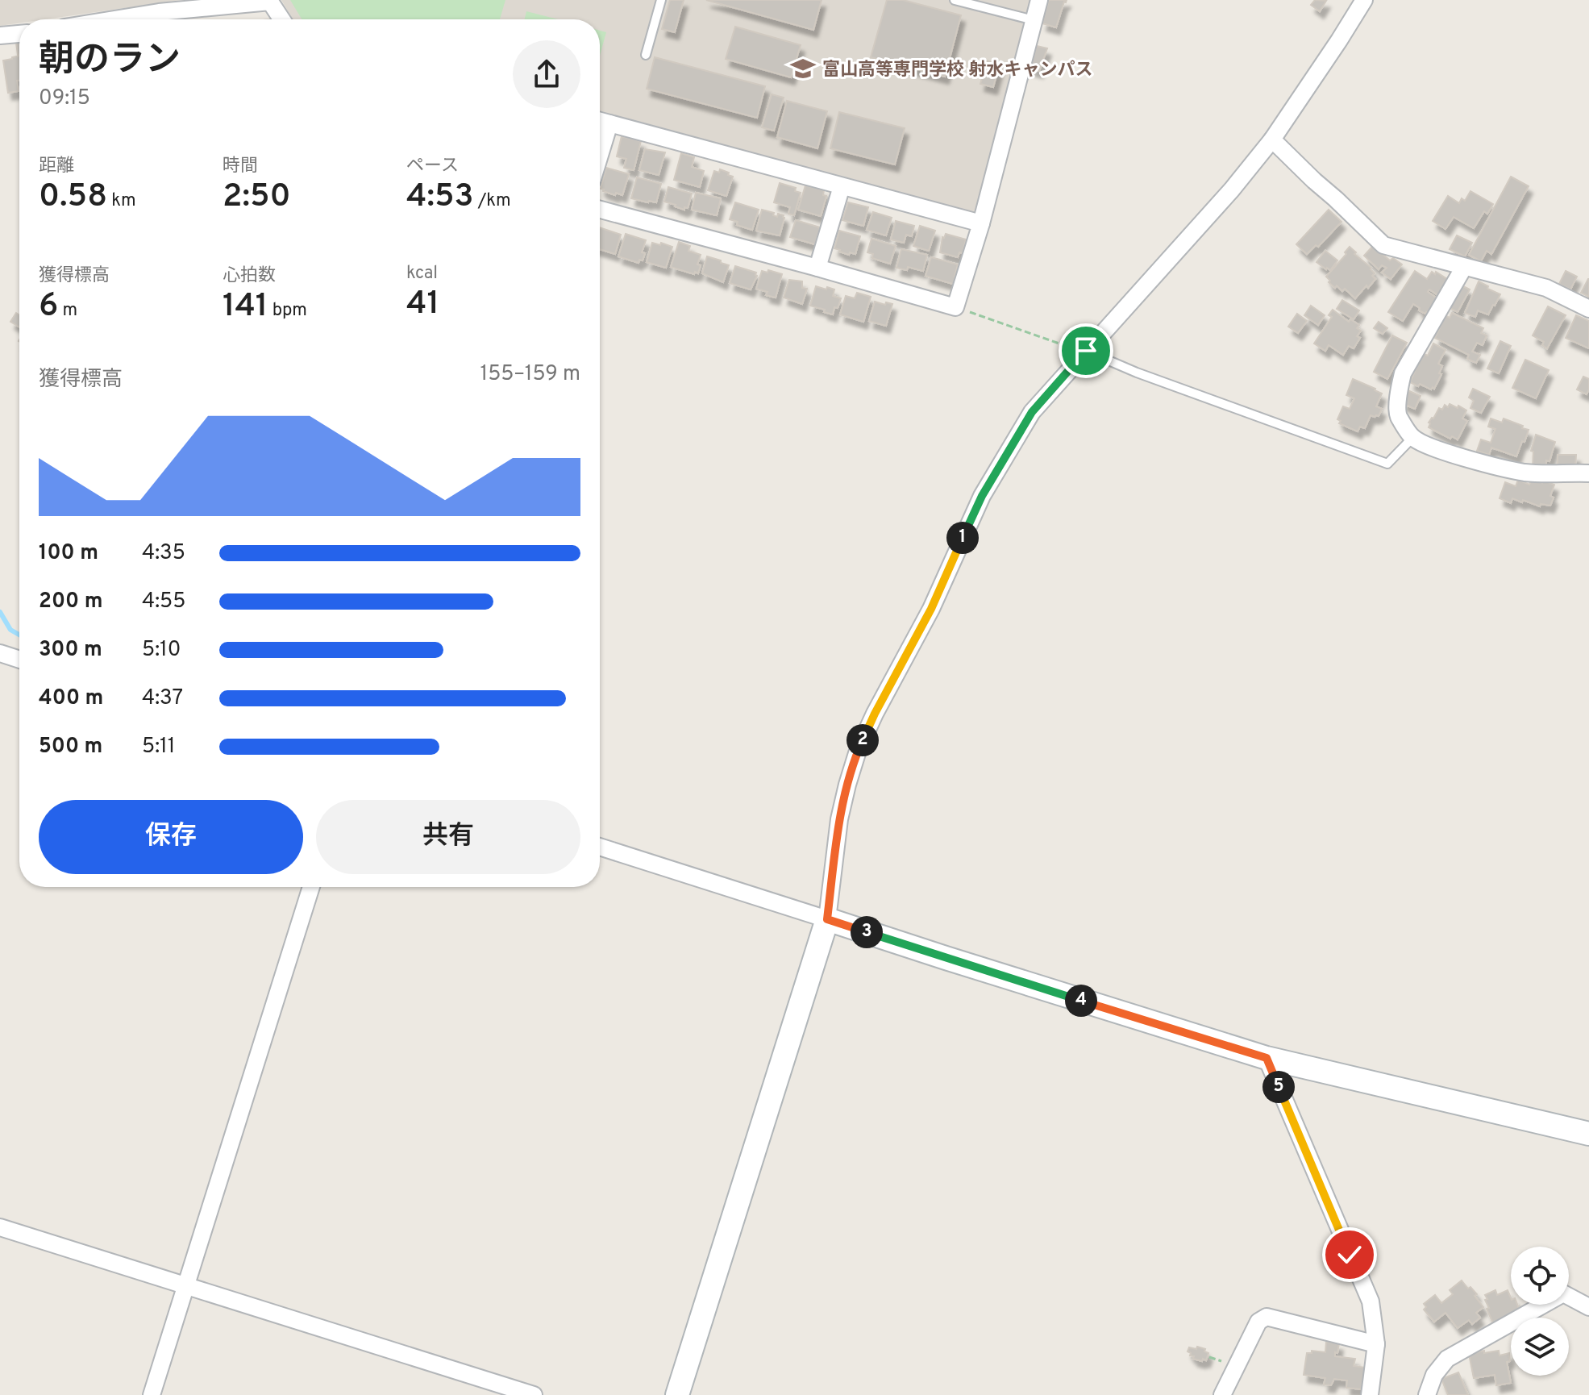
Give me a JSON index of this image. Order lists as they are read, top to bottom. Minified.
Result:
{"places":{"school or university":["富山高等専門学校 射水キャンパス"]},"page":{"heading":["朝のラン","09:15"],"stats":[["距離","0.58 km"],["時間","2:50"],["ペース","4:53 /km"],["獲得標高","6 m"],["心拍数","141 bpm"],["kcal","41"]],"chart":["獲得標高","155–159 m"],"pins":["1","2","3","4","5"],"list":[{"name":"100 m","note":"4:35"},{"name":"200 m","note":"4:55"},{"name":"300 m","note":"5:10"},{"name":"400 m","note":"4:37"},{"name":"500 m","note":"5:11"}],"buttons":["保存","共有"]}}
